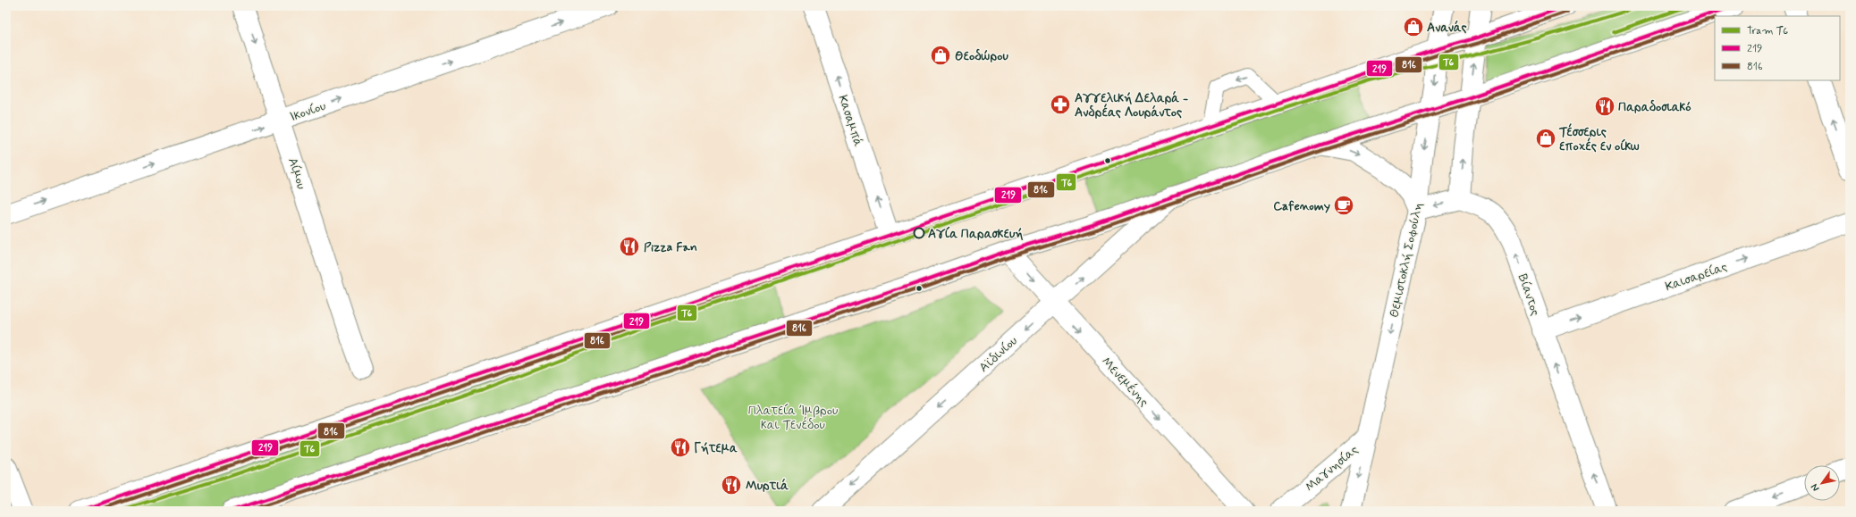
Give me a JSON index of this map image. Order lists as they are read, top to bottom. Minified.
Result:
{"streets":{"street":["Ικονίου","Κασαμπά","Αίμου","Θεμιστοκλή Σοφούλη","Καισαρείας","Βίαντος","Αϊδινίου","Μενεμένης","Μαγνησίας"]},"crossings":[["Ικονίου","Αίμου"],["Θεμιστοκλή Σοφούλη","Μαγνησίας"],["Καισαρείας","Βίαντος"],["Αϊδινίου","Μενεμένης"]],"one_way":["Ικονίου","Κασαμπά","Καισαρείας","Βίαντος","Μενεμένης"],"parks":["Πλατεία Ίμβρου και Τενέδου"],"places":{"shop":["Ανανάς","Θεοδώρου","Τέσσερις εποχές εν οίκω"],"pharmacy":["Αγγελική Δελαρά - Ανδρέας Λουράντος"],"restaurant":["Παραδοσιακό","Pizza Fan","Γήτεμα","Μυρτιά"],"cafe":["Cafenomy"],"other":["Αγία Παρασκευή"]},"lines":["tram line Τ6","transit line 219","transit line 816"],"legend":["Tram Τ6","219","816"],"north":"bottom left"}
